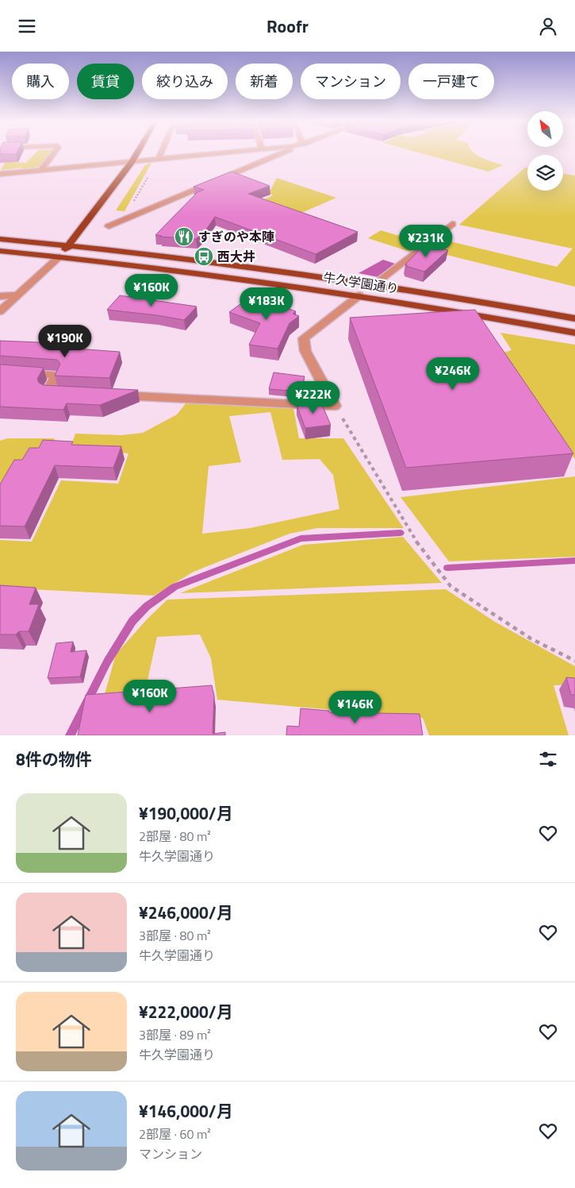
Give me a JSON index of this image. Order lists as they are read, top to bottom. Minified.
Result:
{"streets":{"highway":["牛久学園通り"]},"places":{"restaurant":["すぎのや本陣"],"bus stop":["西大井"]},"north":"top left","page":{"header":"Roofr","chip":["購入","賃貸","絞り込み","新着","マンション","一戸建て"],"price":["¥231K","¥160K","¥183K","¥190K","¥246K","¥222K","¥160K","¥146K"],"heading":"8件の物件","list":[{"name":"¥190,000/月","note":"2部屋 · 80 m² · 牛久学園通り"},{"name":"¥246,000/月","note":"3部屋 · 80 m² · 牛久学園通り"},{"name":"¥222,000/月","note":"3部屋 · 89 m² · 牛久学園通り"},{"name":"¥146,000/月","note":"2部屋 · 60 m² · マンション"}]}}
